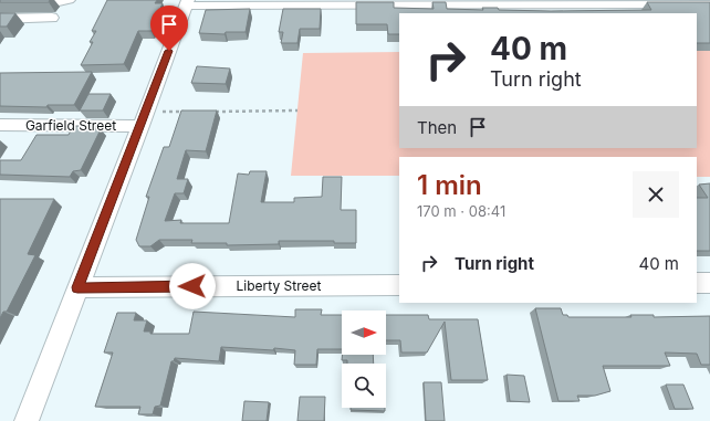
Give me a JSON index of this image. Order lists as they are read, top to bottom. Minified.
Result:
{"streets":{"street":["Garfield Street","Liberty Street"]},"north":"right","page":{"turn":["40 m","Turn right"],"then":"Then","heading":["1 min","170 m · 08:41"],"list":[{"name":"Turn right","value":"40 m"}]}}
